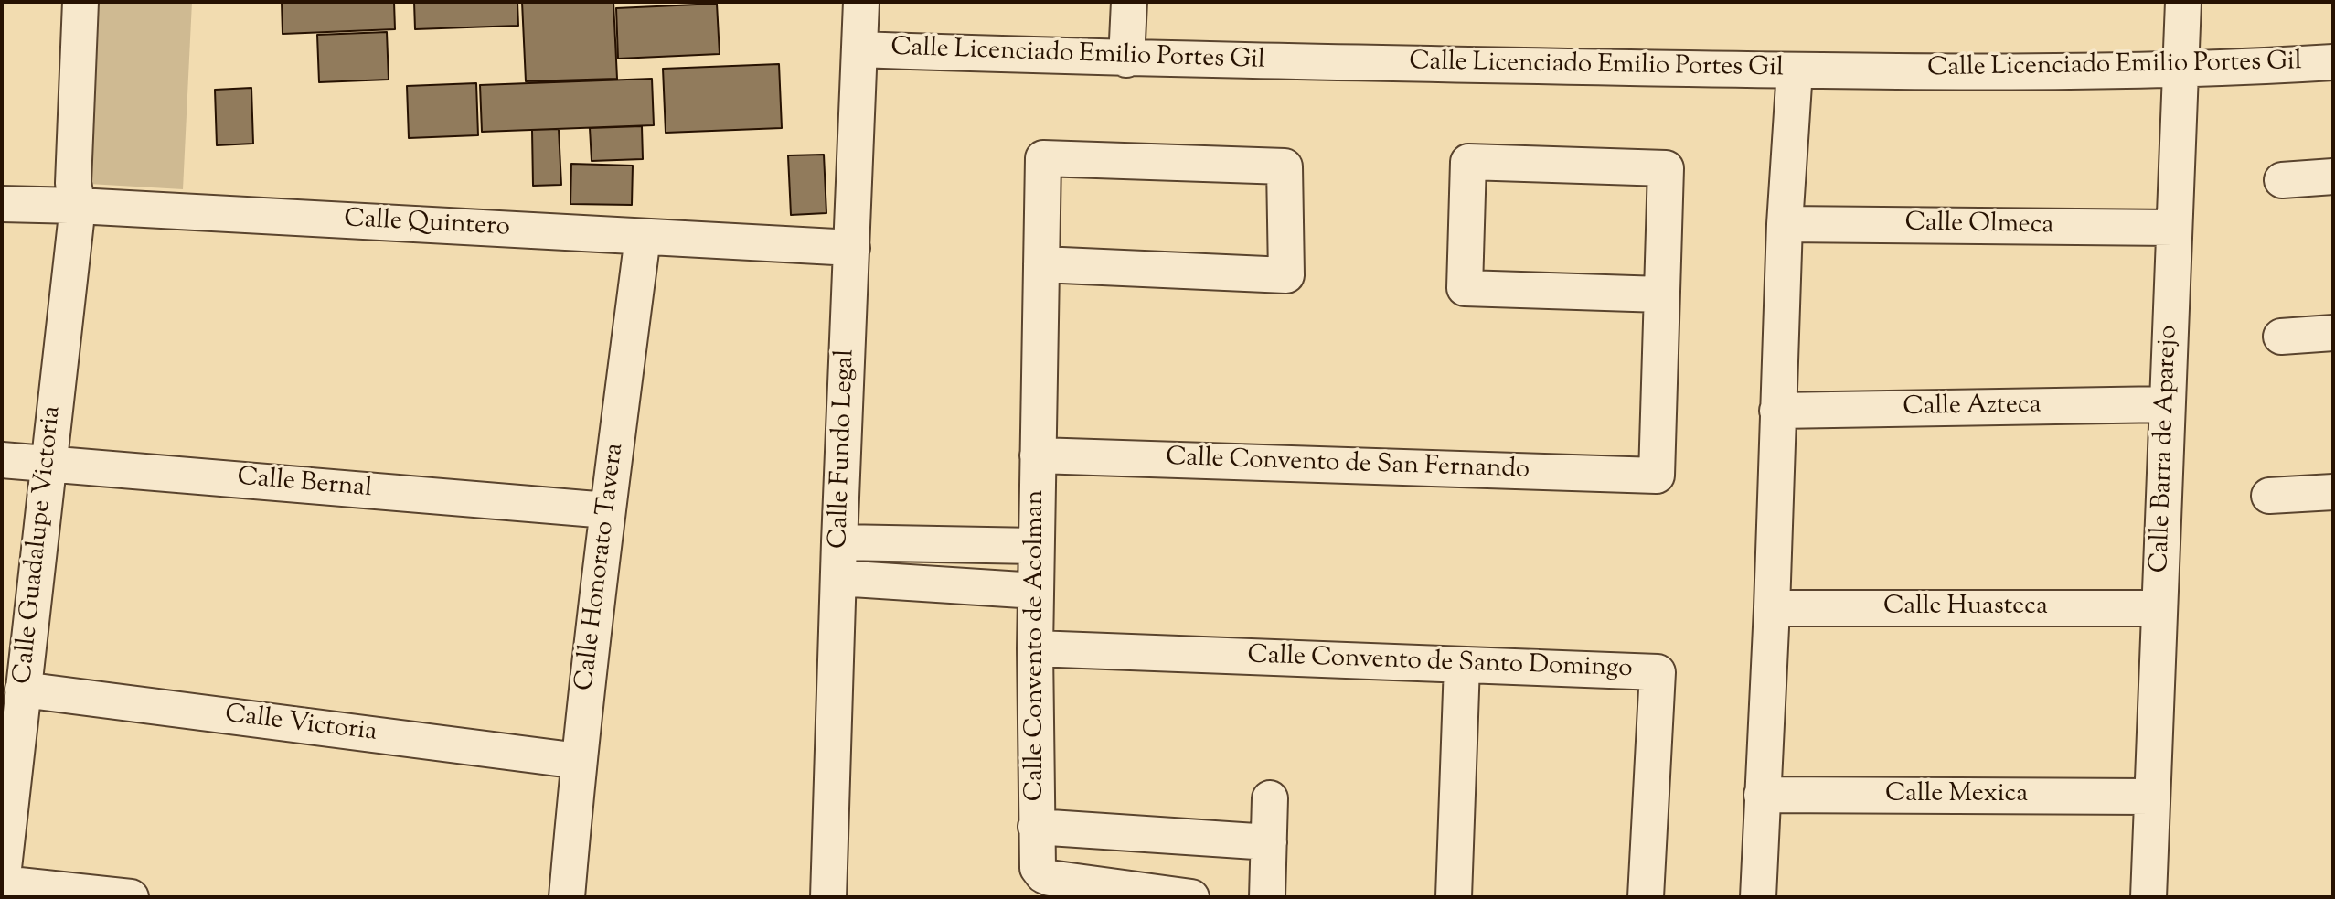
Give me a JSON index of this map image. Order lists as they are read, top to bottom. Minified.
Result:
{"streets":{"street":["Calle Licenciado Emilio Portes Gil","Calle Quintero","Calle Olmeca","Calle Azteca","Calle Fundo Legal","Calle Barra de Aparejo","Calle Convento de San Fernando","Calle Bernal","Calle Guadalupe Victoria","Calle Honorato Tavera","Calle Huasteca","Calle Convento de Acolman","Calle Convento de Santo Domingo","Calle Victoria","Calle Mexica"]},"crossings":[["Calle Licenciado Emilio Portes Gil","Calle Fundo Legal"],["Calle Licenciado Emilio Portes Gil","Calle Barra de Aparejo"],["Calle Quintero","Calle Fundo Legal"],["Calle Quintero","Calle Guadalupe Victoria"],["Calle Quintero","Calle Honorato Tavera"],["Calle Olmeca","Calle Barra de Aparejo"],["Calle Azteca","Calle Barra de Aparejo"],["Calle Barra de Aparejo","Calle Huasteca"],["Calle Barra de Aparejo","Calle Mexica"],["Calle Convento de San Fernando","Calle Convento de Acolman"],["Calle Bernal","Calle Guadalupe Victoria"],["Calle Bernal","Calle Honorato Tavera"],["Calle Guadalupe Victoria","Calle Victoria"],["Calle Honorato Tavera","Calle Victoria"],["Calle Convento de Acolman","Calle Convento de Santo Domingo"]]}
